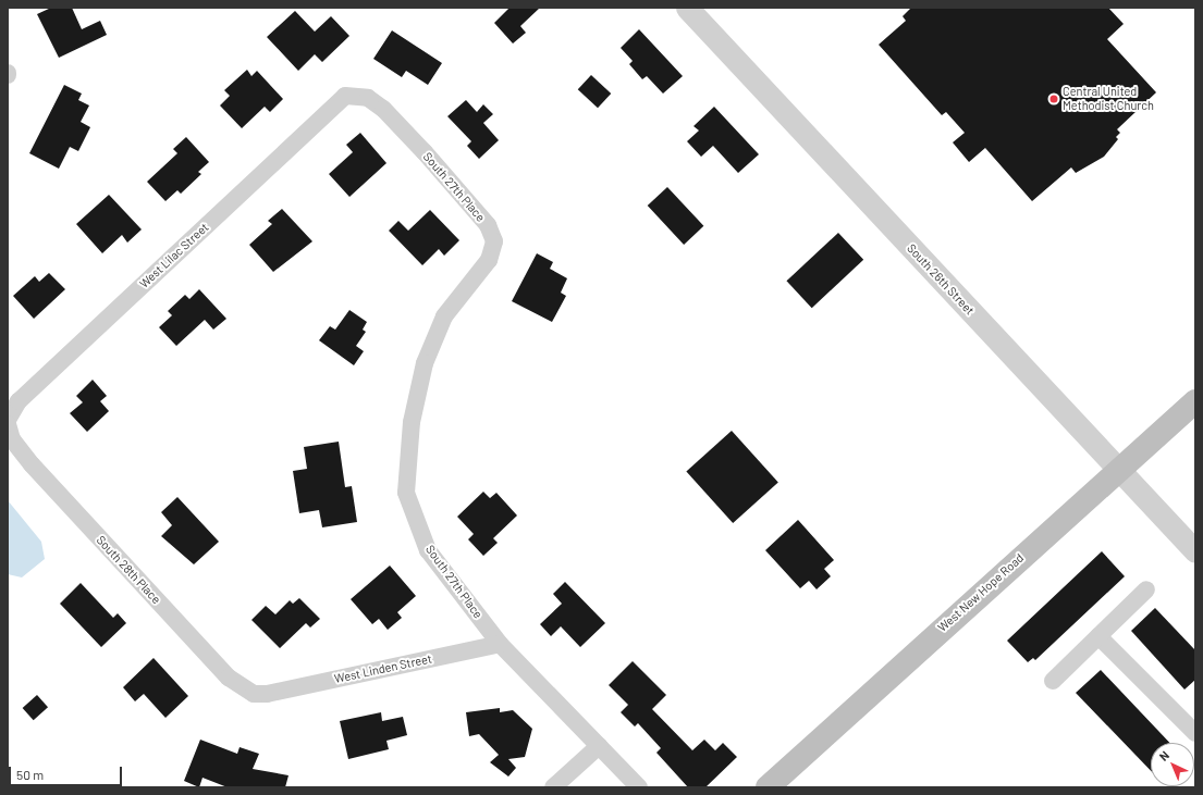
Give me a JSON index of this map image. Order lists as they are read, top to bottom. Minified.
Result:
{"streets":{"main road":["West New Hope Road"],"street":["South 27th Place","West Lilac Street","South 26th Street","South 28th Place","West Linden Street"]},"crossings":[["South 27th Place","West Lilac Street"],["South 27th Place","West Linden Street"],["South 26th Street","West New Hope Road"],["South 28th Place","West Linden Street"]],"places":["Central United Methodist Church"],"scale_bar":"50 m","north":"top left"}
